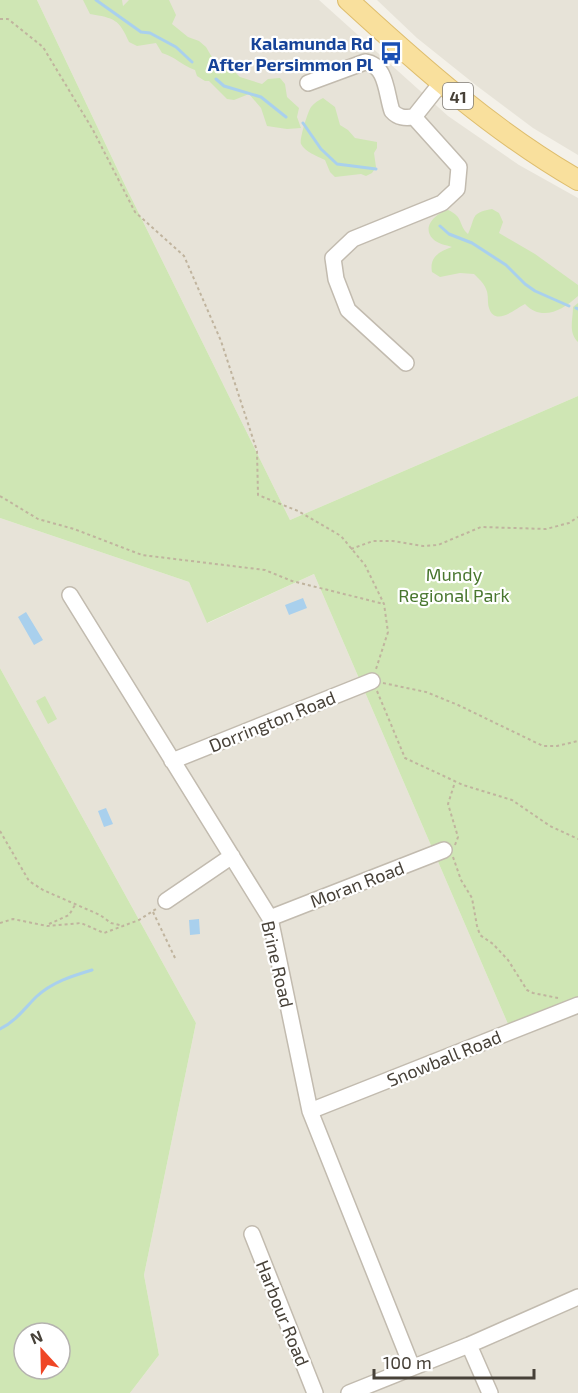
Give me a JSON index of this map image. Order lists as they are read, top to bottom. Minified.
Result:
{"streets":{"main road":["41"],"street":["Dorrington Road","Moran Road","Brine Road","Snowball Road","Harbour Road"]},"crossings":[["Dorrington Road","Brine Road"],["Moran Road","Brine Road"],["Brine Road","Snowball Road"]],"parks":["Mundy Regional Park"],"places":{"bus stop":["Kalamunda Rd After Persimmon Pl"]},"scale_bar":"100 m","north":"top"}
